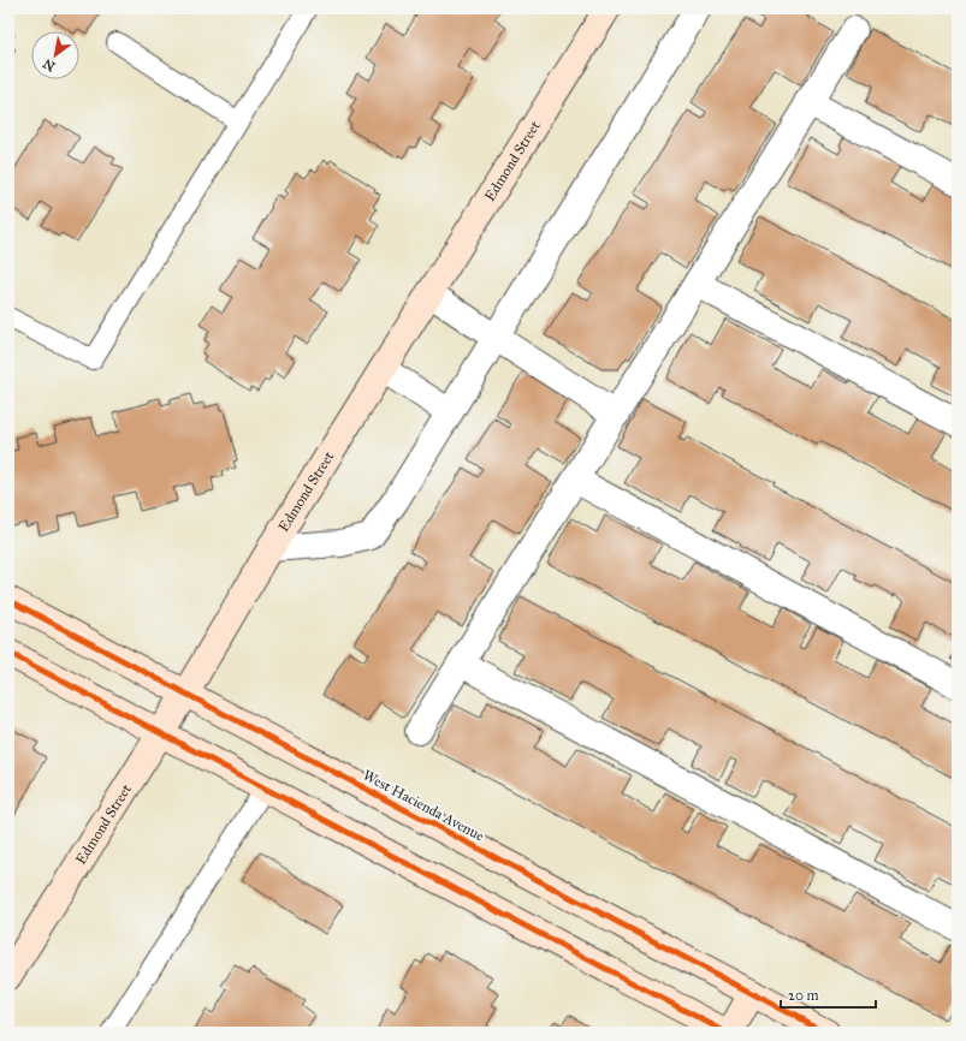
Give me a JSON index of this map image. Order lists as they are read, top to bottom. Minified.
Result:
{"streets":{"main road":["Edmond Street","West Hacienda Avenue"]},"crossings":[["Edmond Street","West Hacienda Avenue"]],"scale_bar":"20 m","north":"bottom left"}
